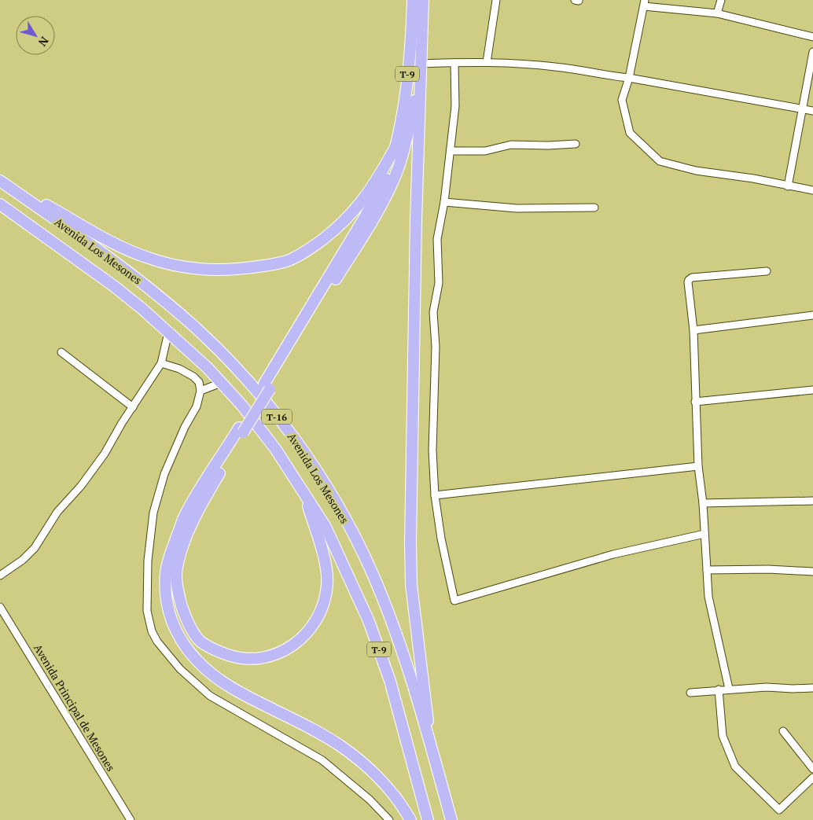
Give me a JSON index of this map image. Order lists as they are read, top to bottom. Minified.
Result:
{"streets":{"highway":["T-9","Avenida Los Mesones","T-16"],"street":["Avenida Principal de Mesones"]},"north":"bottom right"}
